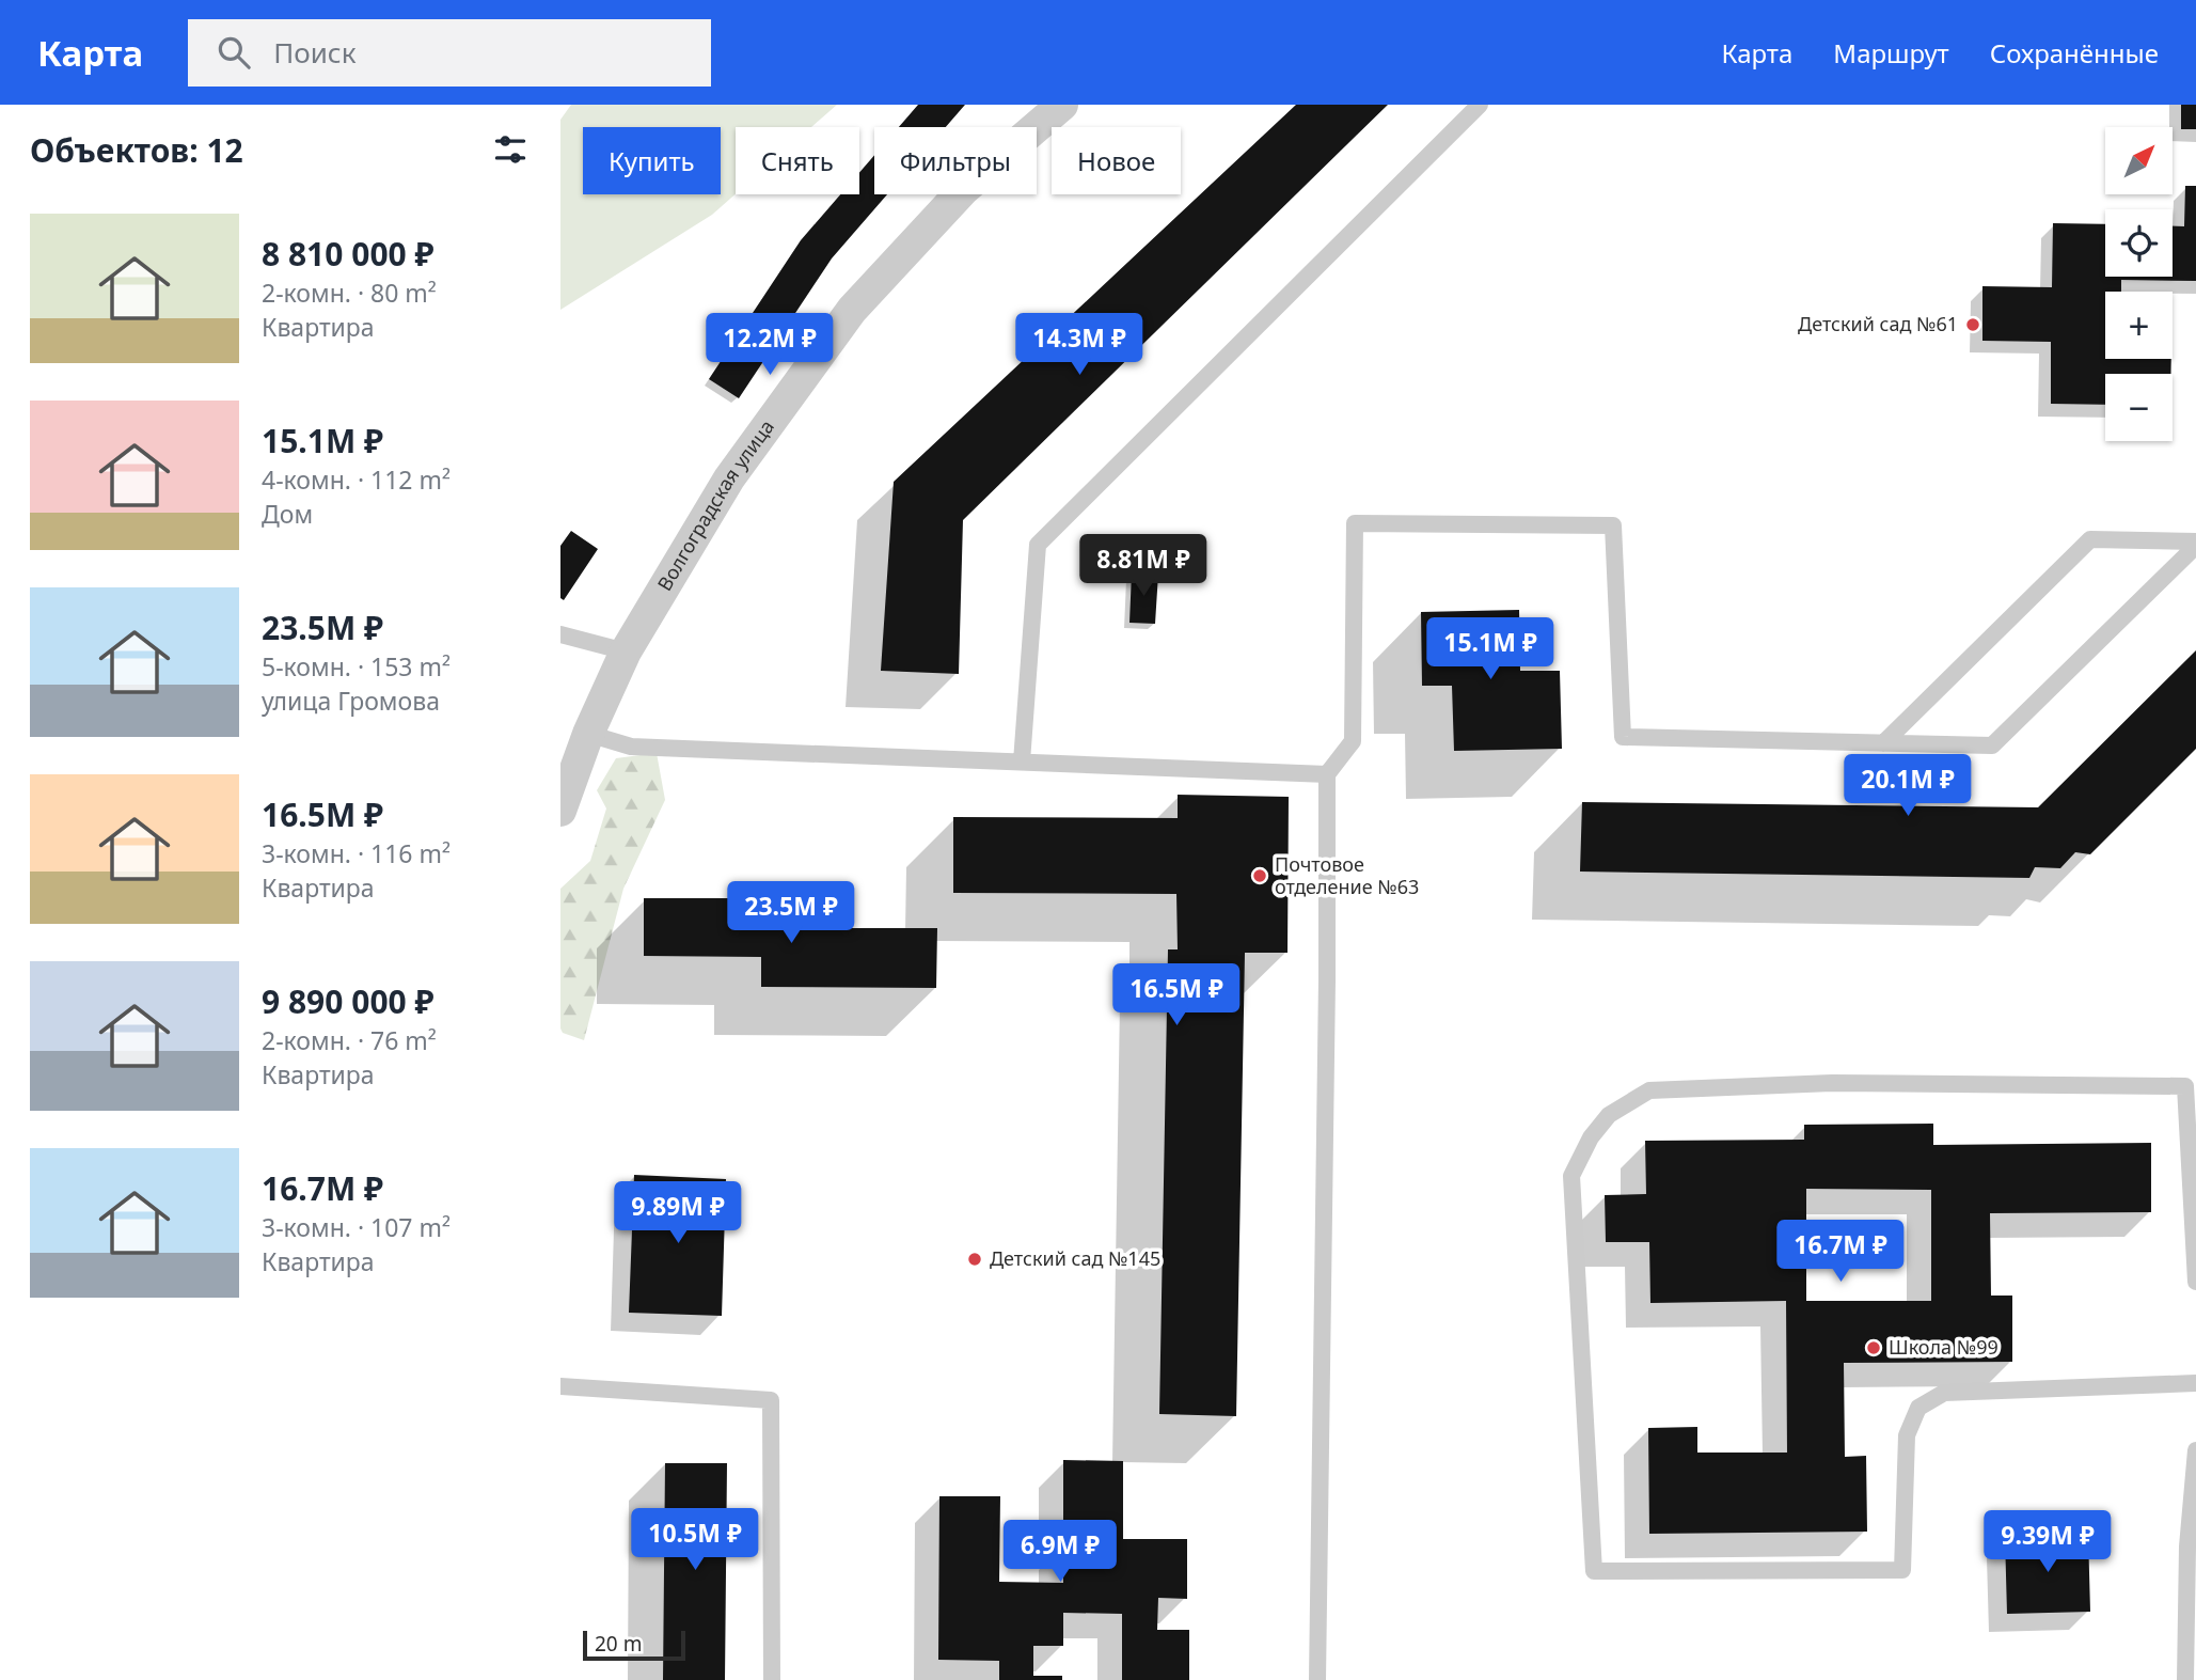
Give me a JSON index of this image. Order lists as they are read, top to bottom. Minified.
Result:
{"streets":{"street":["Волгоградская улица"]},"places":["Детский сад №61","Почтовое отделение №63","Детский сад №145","Школа №99"],"scale_bar":"20 m","north":"top right","page":{"header":"Карта","search":"Поиск","nav":["Карта","Маршрут","Сохранённые"],"heading":"Объектов: 12","map_buttons":["+","−"],"chip":["Купить","Снять","Фильтры","Новое"],"list":[{"name":"8 810 000 ₽","note":"2-комн. · 80 m² · Квартира"},{"name":"15.1M ₽","note":"4-комн. · 112 m² · Дом"},{"name":"23.5M ₽","note":"5-комн. · 153 m² · улица Громова"},{"name":"16.5M ₽","note":"3-комн. · 116 m² · Квартира"},{"name":"9 890 000 ₽","note":"2-комн. · 76 m² · Квартира"},{"name":"16.7M ₽","note":"3-комн. · 107 m² · Квартира"}],"price":["12.2M ₽","14.3M ₽","8.81M ₽","15.1M ₽","20.1M ₽","23.5M ₽","16.5M ₽","9.89M ₽","16.7M ₽","10.5M ₽","9.39M ₽","6.9M ₽"],"scale":"20 m"}}
